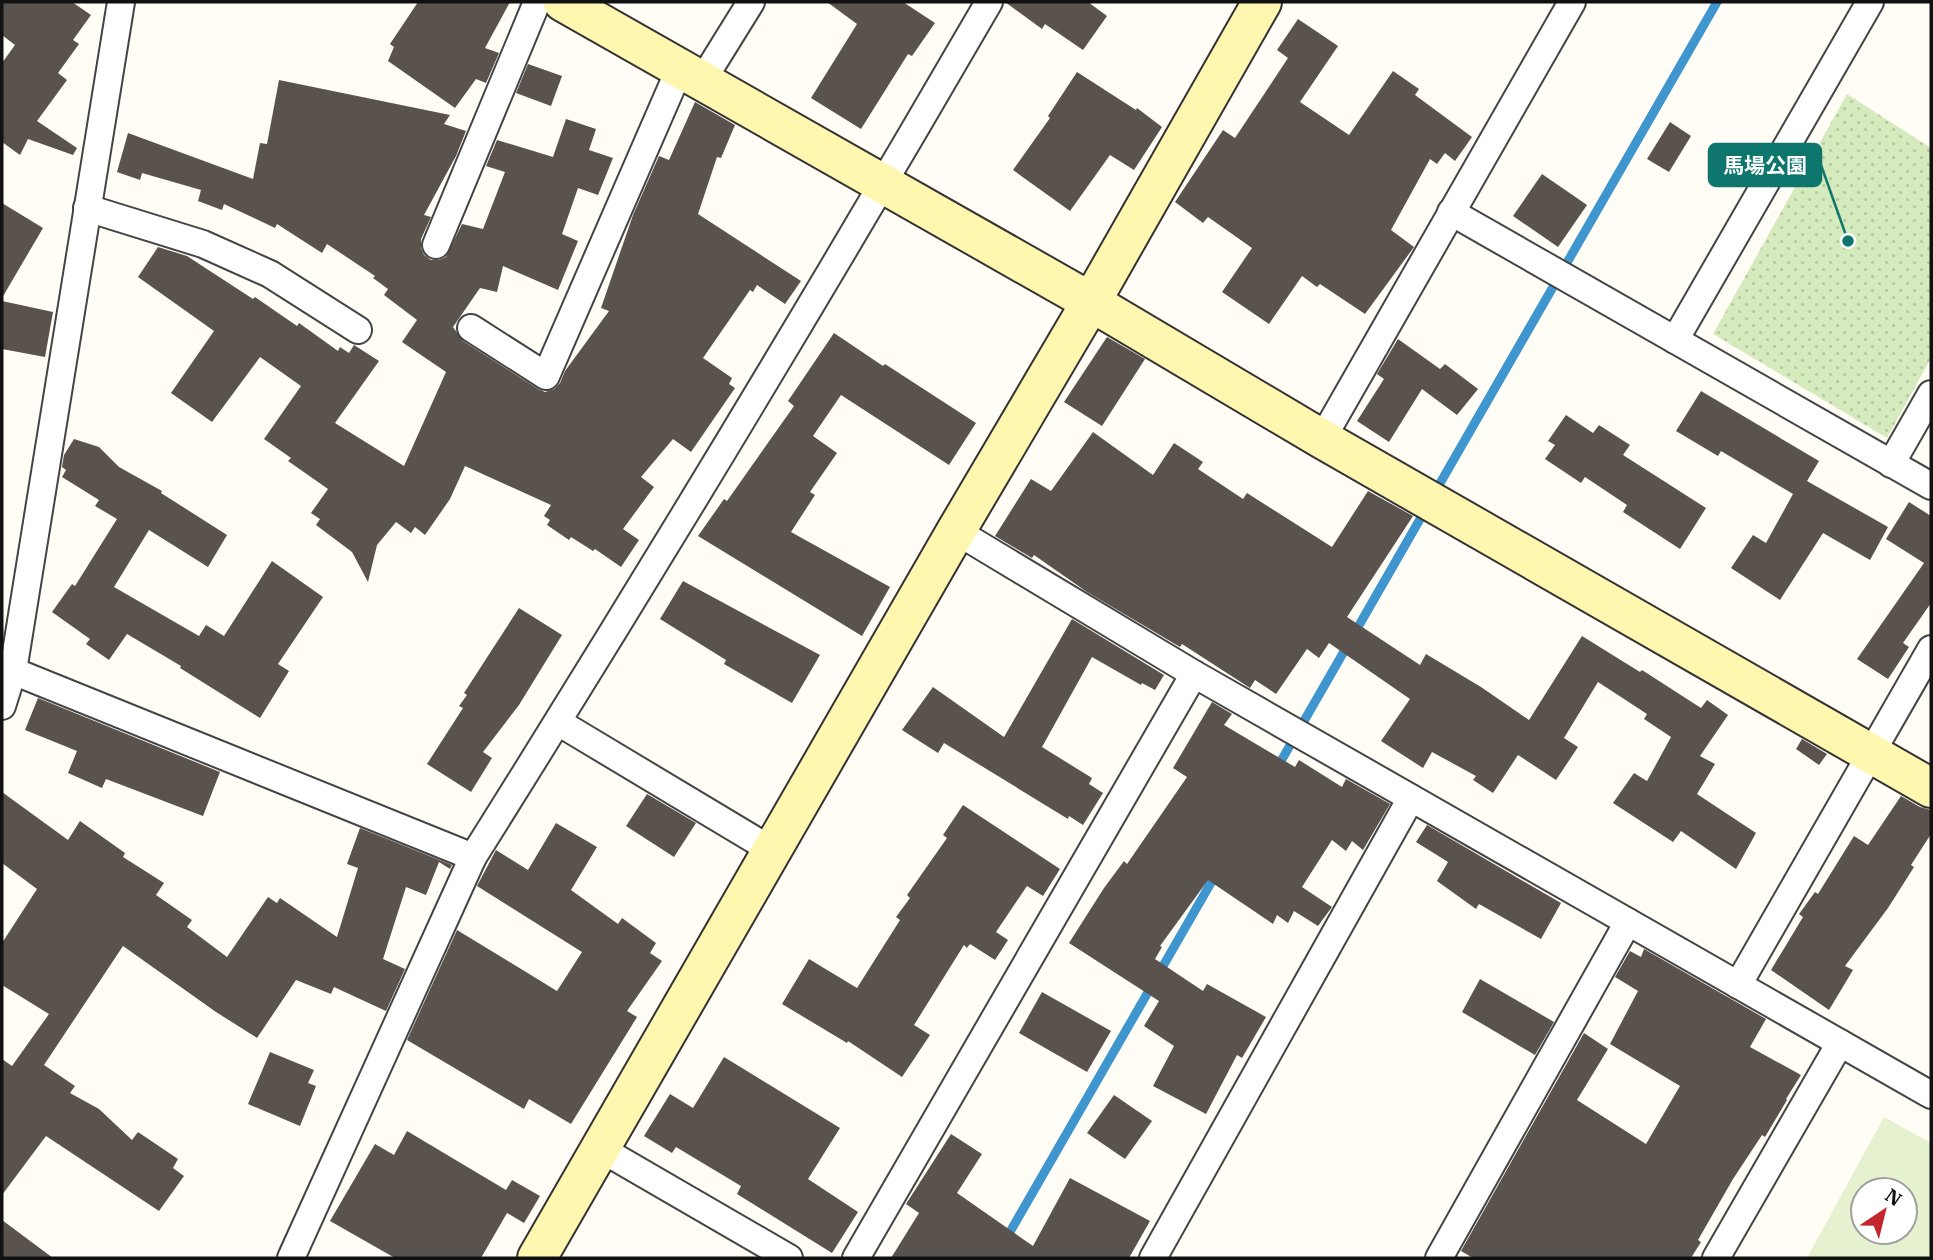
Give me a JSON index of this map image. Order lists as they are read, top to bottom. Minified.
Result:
{"places":["馬場公園"],"north":"top right"}
